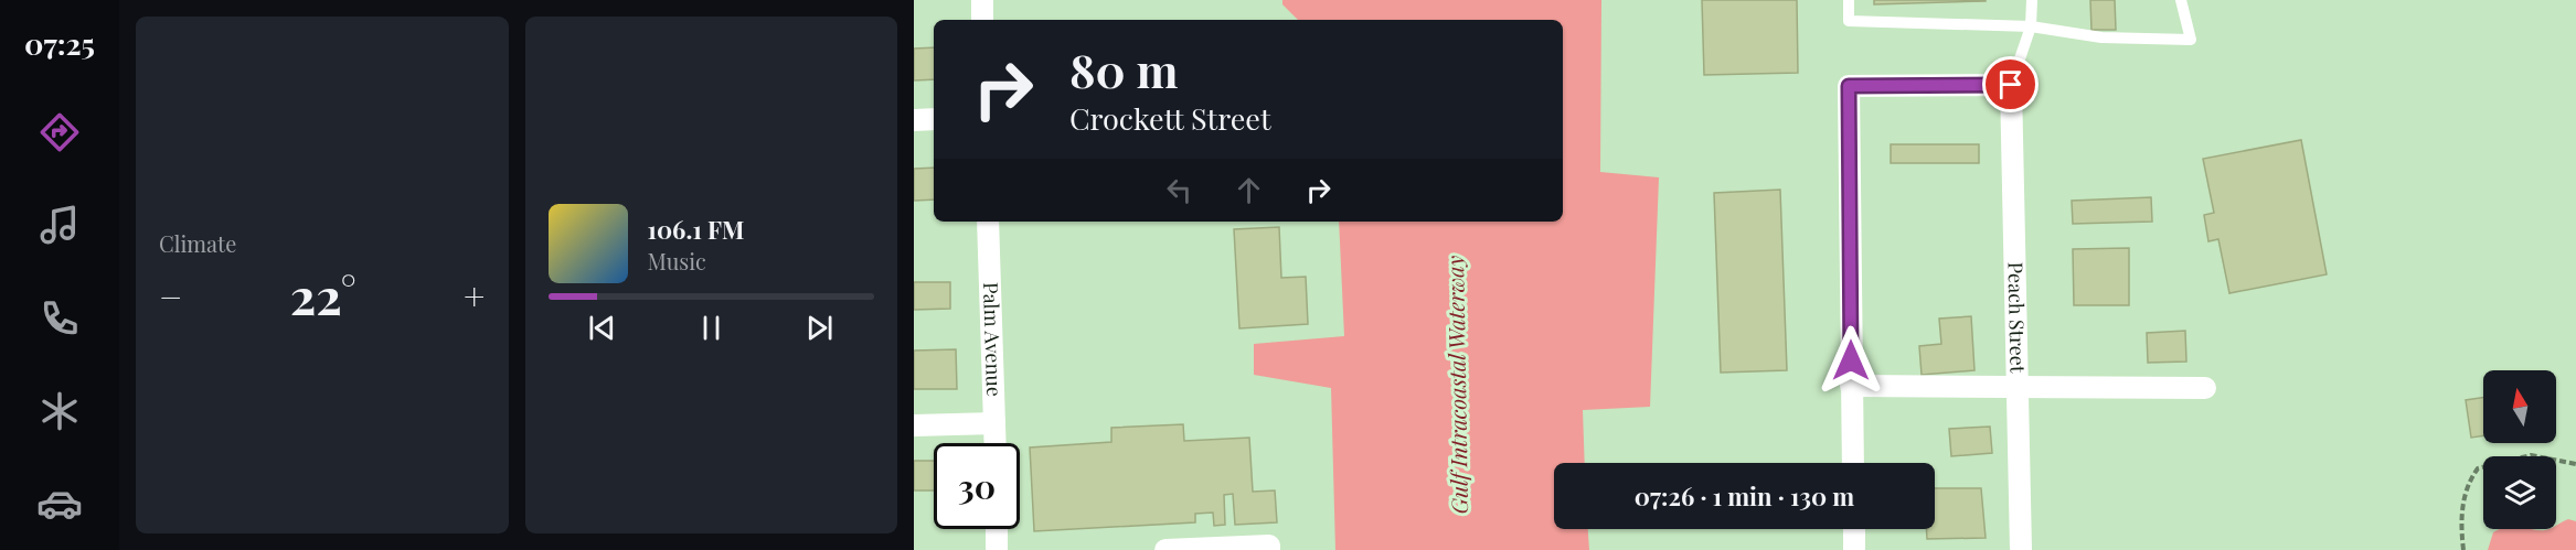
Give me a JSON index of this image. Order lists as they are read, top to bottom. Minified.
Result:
{"streets":{"street":["Peach Street","Palm Avenue"]},"water":["Gulf Intracoastal Waterway"],"north":"top","page":{"tabs":"07:25","tile":"Climate","turn":["80 m","Crockett Street"],"song":["106.1 FM","Music"],"heat":["−","22°","+"],"limit":"30","trip":"07:26 · 1 min · 130 m"}}
